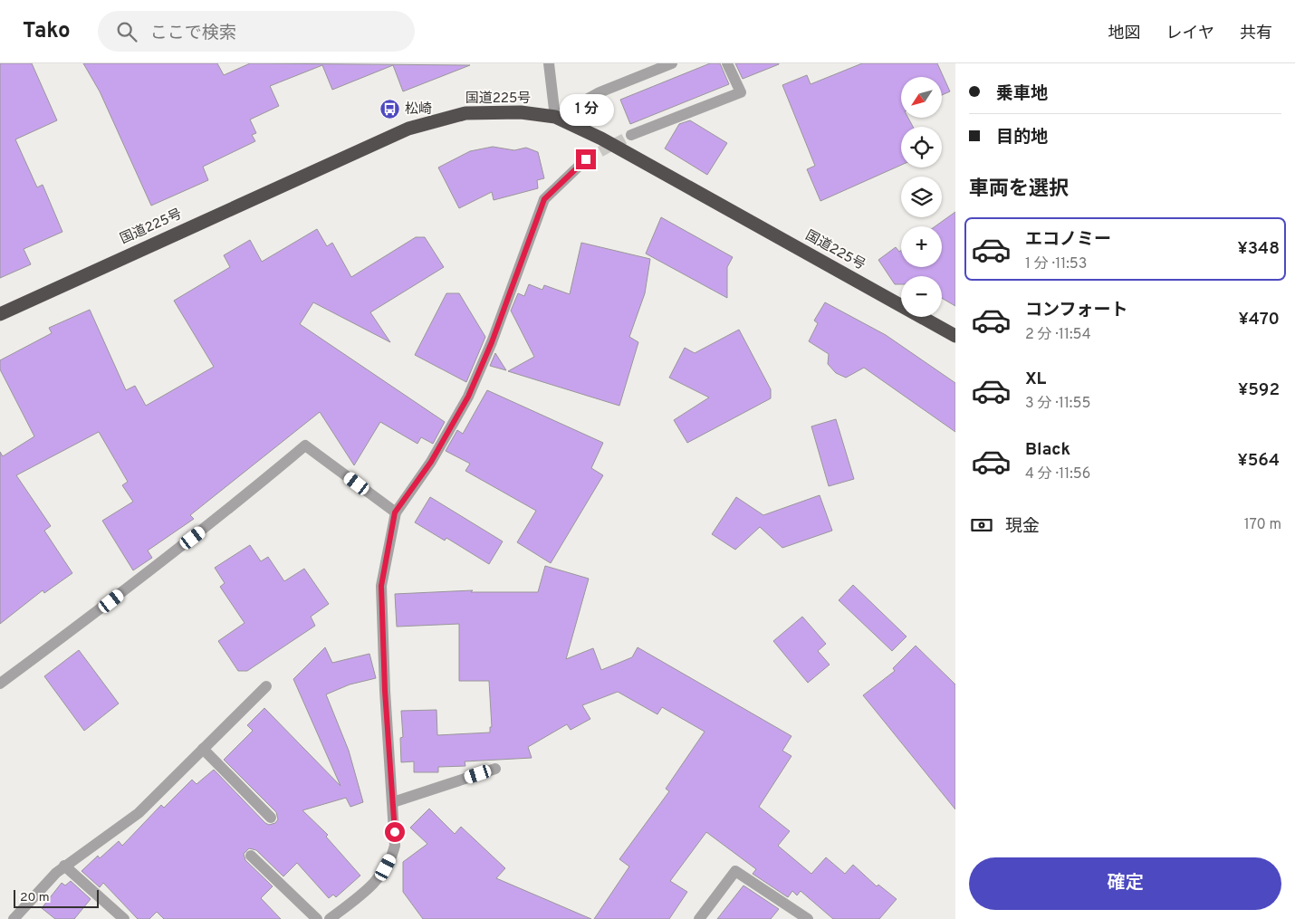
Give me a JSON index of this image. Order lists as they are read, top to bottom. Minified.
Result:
{"streets":{"highway":["国道225号"]},"places":{"bus stop":["松崎"]},"scale_bar":"20 m","north":"bottom left","page":{"header":"Tako","search":"ここで検索","nav":["地図","レイヤ","共有"],"banner":["乗車地","目的地"],"map_buttons":["+","−"],"bubble":"1 分","heading":"車両を選択","list":[{"name":"エコノミー","note":"1 分 · 11:53","value":"¥348"},{"name":"コンフォート","note":"2 分 · 11:54","value":"¥470"},{"name":"XL","note":"3 分 · 11:55","value":"¥592"},{"name":"Black","note":"4 分 · 11:56","value":"¥564"}],"pay":["現金","170 m"],"buttons":"確定","scale":"20 m"}}
